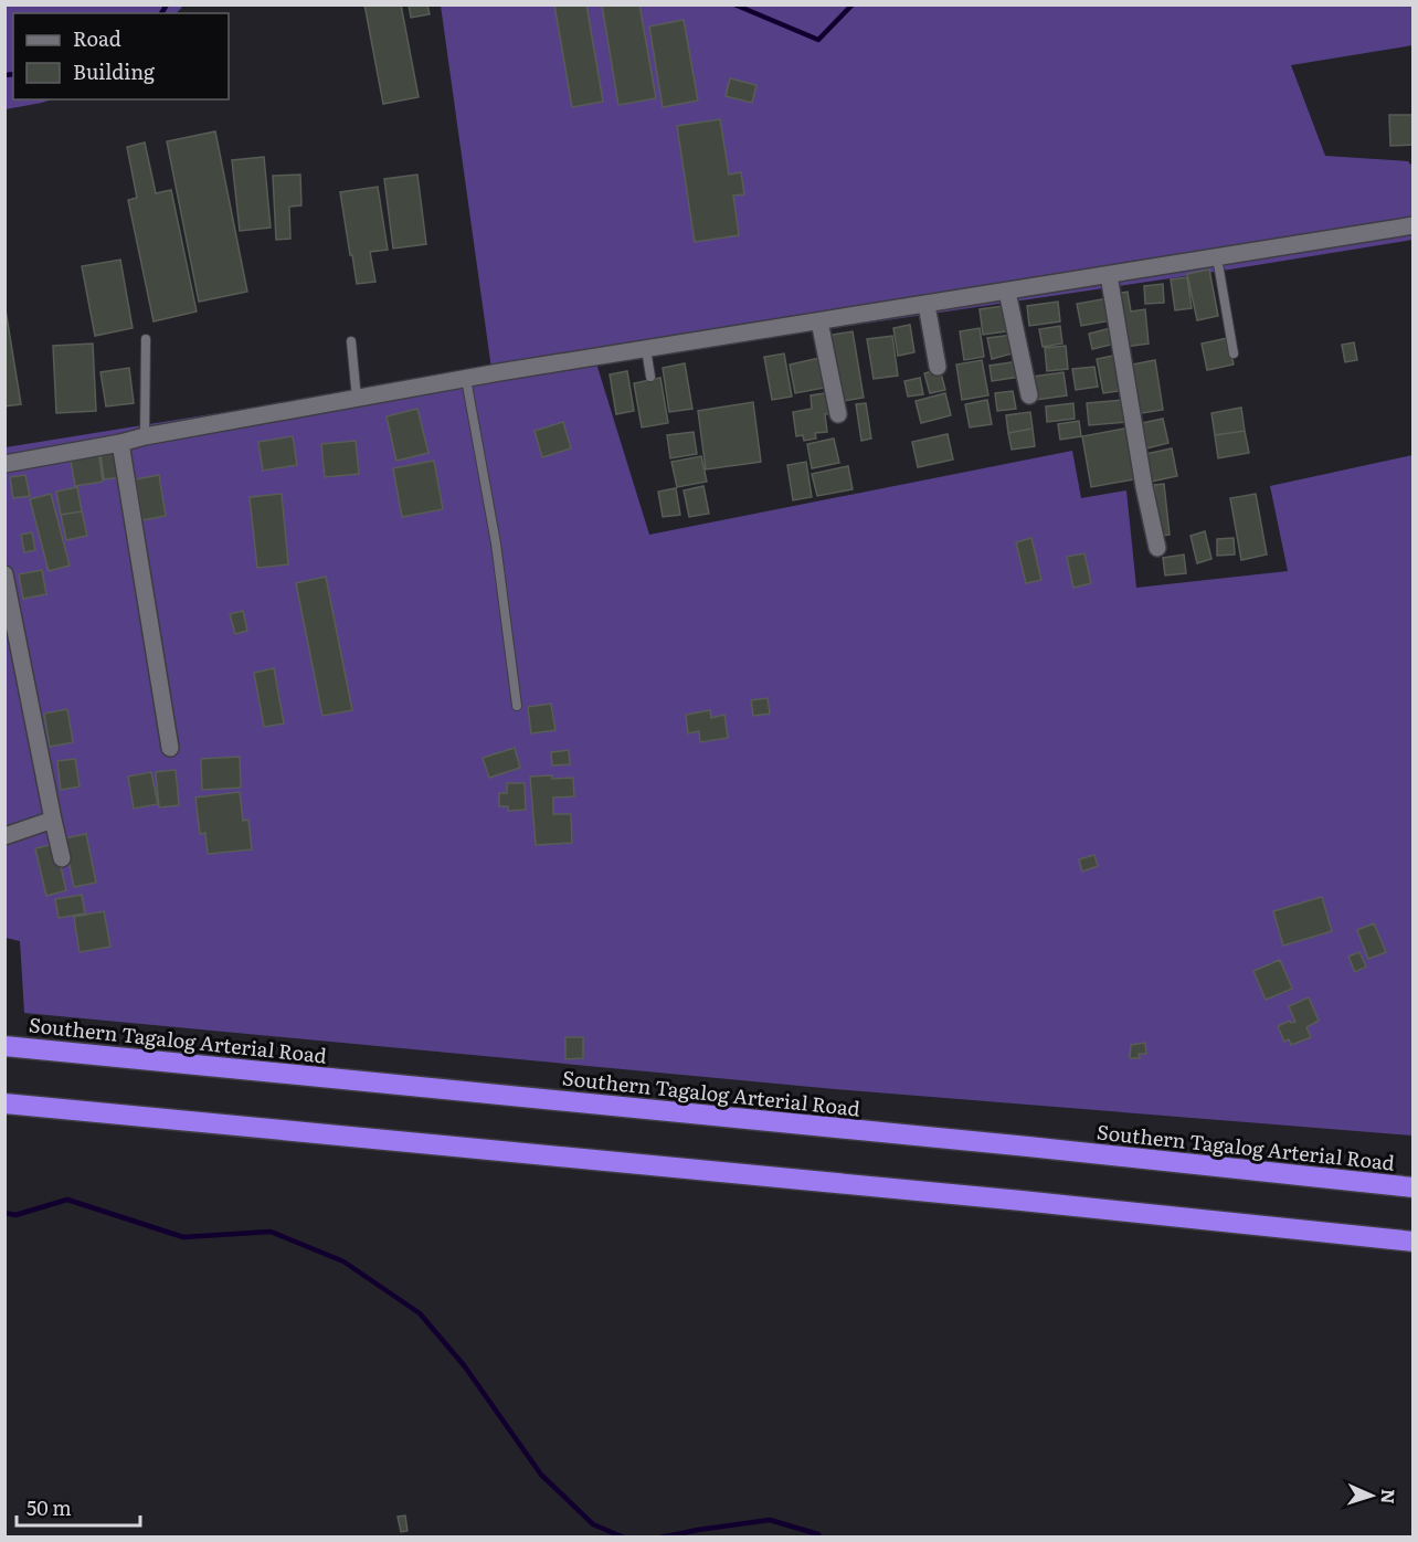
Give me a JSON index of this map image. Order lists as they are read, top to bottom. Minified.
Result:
{"streets":{"highway":["Southern Tagalog Arterial Road"]},"legend":["Road","Building"],"scale_bar":"50 m","north":"right"}
